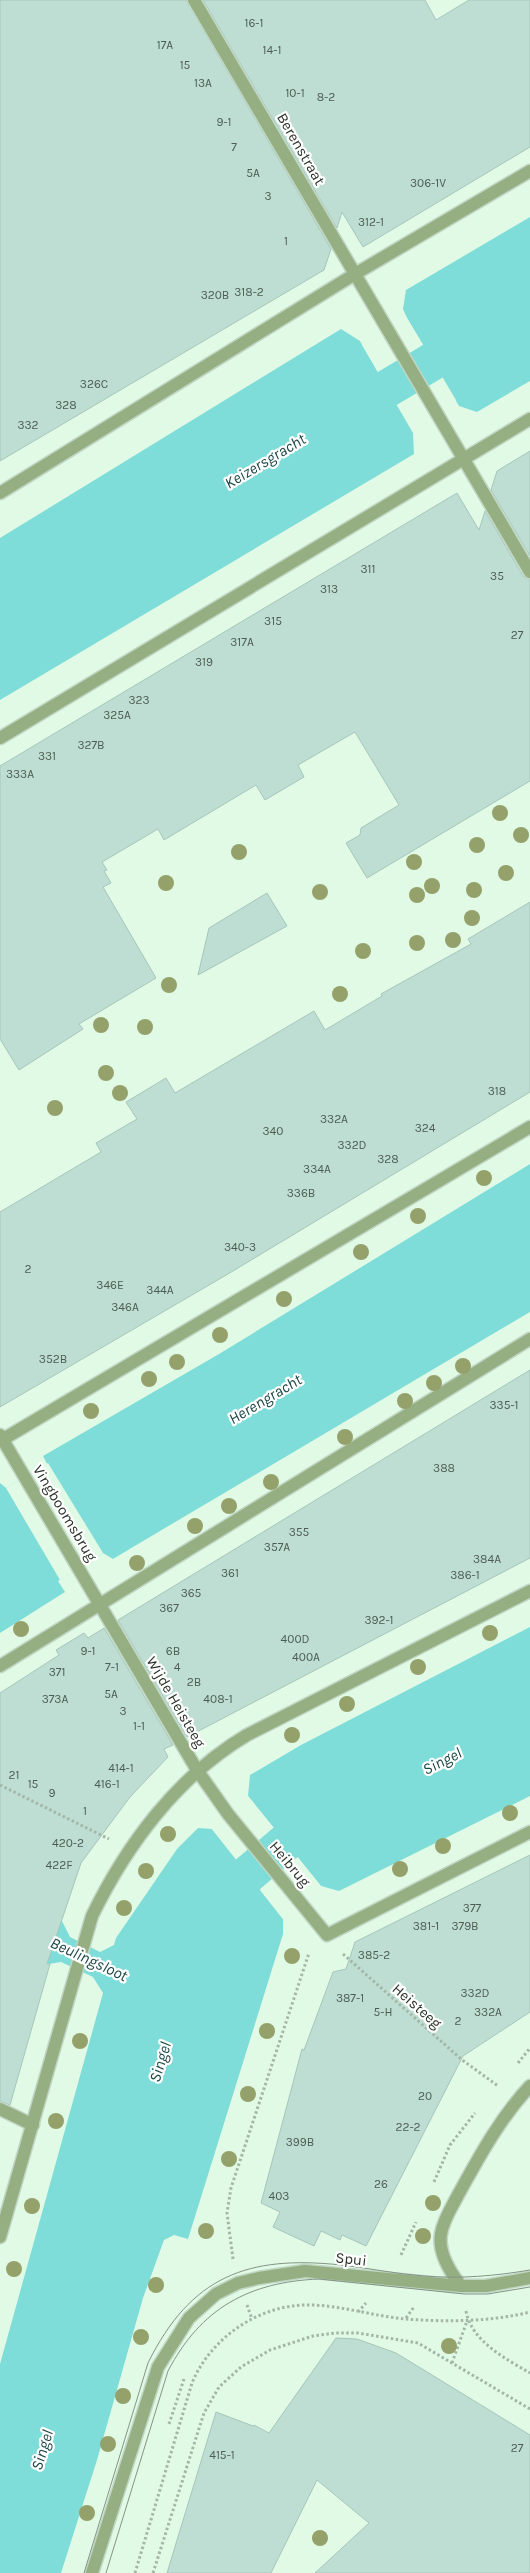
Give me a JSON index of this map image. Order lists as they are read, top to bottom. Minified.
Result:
{"streets":{"street":["Berenstraat","Vingboomsbrug","Wijde Heisteeg","Heibrug","Spui"],"path":["Heisteeg"]},"crossings":[["Vingboomsbrug","Wijde Heisteeg"],["Wijde Heisteeg","Heibrug"],["Heibrug","Heisteeg"]],"water":["Keizersgracht","Herengracht","Singel","Beulingsloot"],"house_numbers":["16-1","17A","14-1","15","13A","10-1","8-2","9-1","7","5A","306-1V","3","312-1","1","318-2","320B","326C","328","332","311","35","313","315","27","317A","319","323","325A","327B","331","333A","318","332A","324","340","332D","328","334A","336B","340-3","2","346E","344A","346A","352B","335-1","388","355","357A","384A","361","386-1","365","367","392-1","400D","9-1","6B","400A","7-1","4","371","2B","5A","373A","408-1","3","1-1","414-1","21","15","416-1","9","1","420-2","422F","377","381-1","379B","385-2","332D","387-1","5-H","332A","2","20","22-2","399B","26","403","27","415-1"]}
